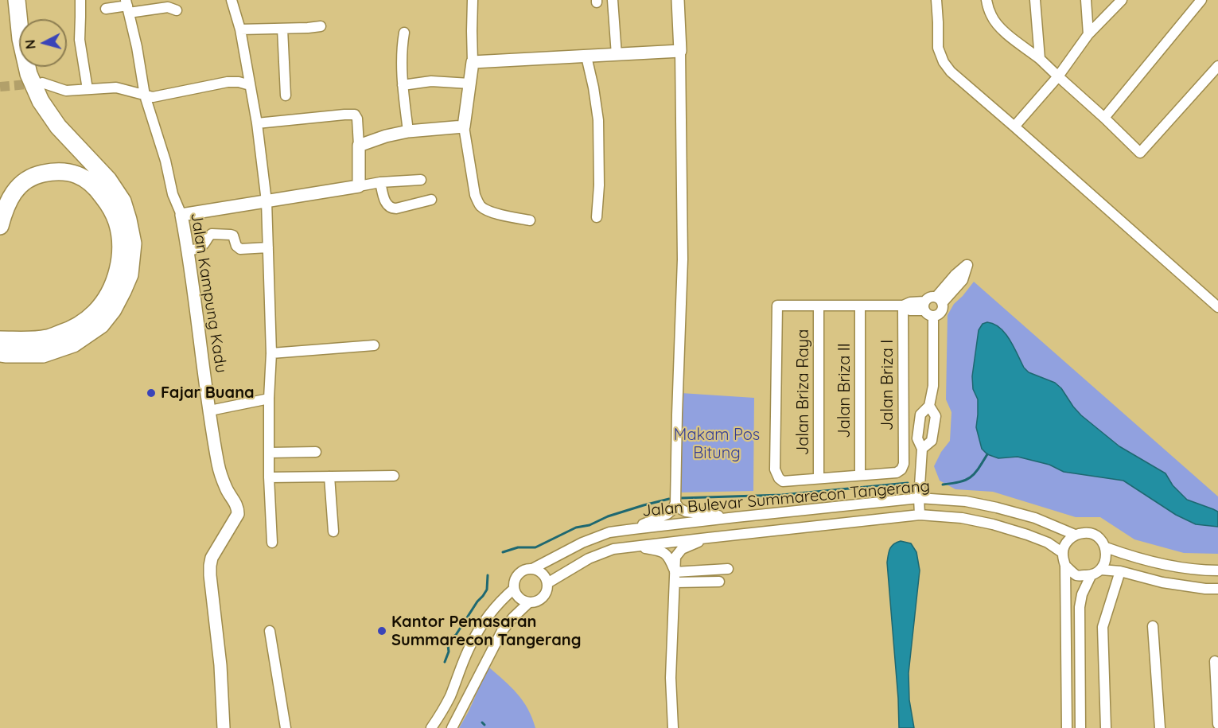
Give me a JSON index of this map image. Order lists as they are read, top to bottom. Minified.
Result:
{"streets":{"street":["Jalan Kampung Kadu","Jalan Briza I","Jalan Briza II","Jalan Briza Raya","Jalan Bulevar Summarecon Tangerang"]},"crossings":[["Jalan Briza I","Jalan Briza II"]],"parks":["Makam Pos Bitung"],"places":["Fajar Buana","Kantor Pemasaran Summarecon Tangerang"],"north":"left"}
